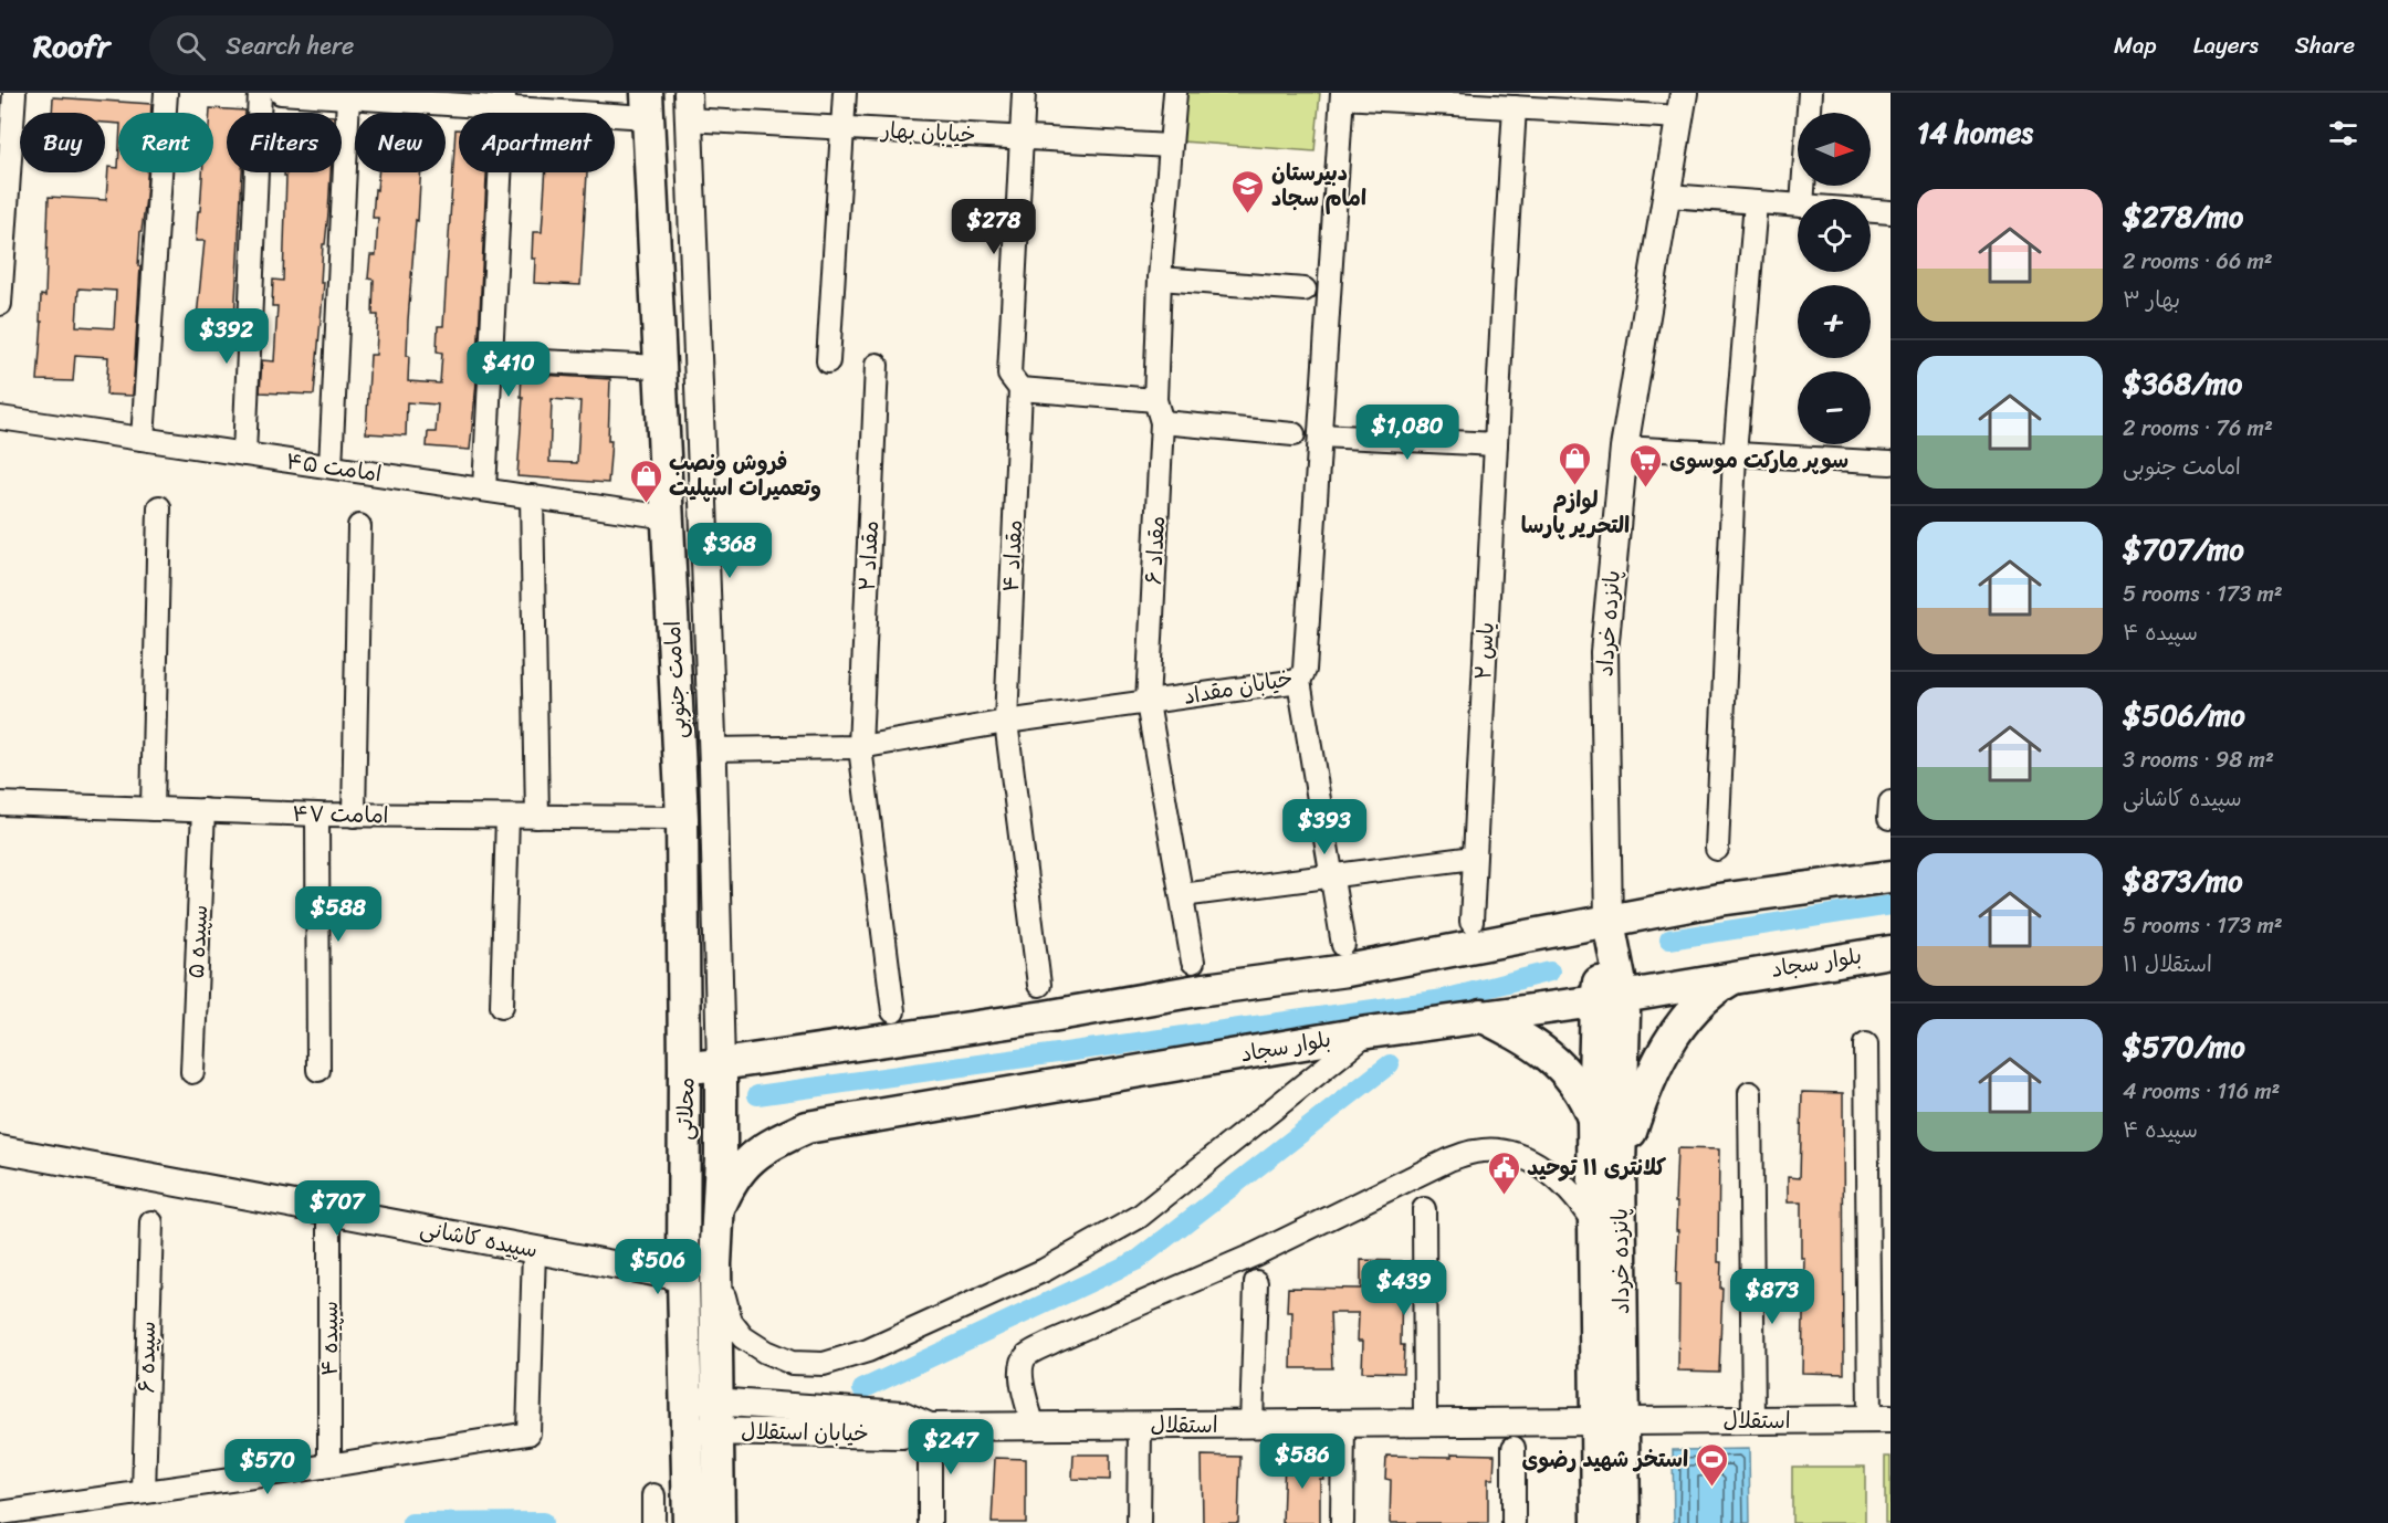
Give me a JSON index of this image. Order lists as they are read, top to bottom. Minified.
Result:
{"streets":{"main road":["پانزده خرداد","امامت جنوبی","بلوار سجاد","محلاتی"],"street":["خیابان بهار","امامت ۴۵","مقداد ۶","مقداد ۲","مقداد ۴","یاس ۲","خیابان مقداد","امامت ۴۷","سپیده ۵","سپیده کاشانی","سپیده ۴","سپیده ۶","استقلال","خیابان استقلال"]},"crossings":[["خیابان بهار","مقداد ۶"],["خیابان بهار","مقداد ۴"],["امامت ۴۵","امامت جنوبی"],["مقداد ۶","خیابان مقداد"],["مقداد ۲","خیابان مقداد"],["مقداد ۴","خیابان مقداد"],["پانزده خرداد","بلوار سجاد"],["پانزده خرداد","استقلال"],["امامت جنوبی","امامت ۴۷"],["امامت جنوبی","محلاتی"],["امامت ۴۷","سپیده ۵"],["بلوار سجاد","محلاتی"],["محلاتی","سپیده کاشانی"],["محلاتی","خیابان استقلال"],["سپیده کاشانی","سپیده ۴"],["استقلال","خیابان استقلال"]],"places":{"school or university":["دبیرستان امام سجاد"],"shop":["لوازم التحریر پارسا","فروش ونصب وتعمیرات اسپلیت"],"supermarket":["سوپر مارکت موسوی"],"public building":["کلانتری ۱۱ توحید"],"sports":["استخر شهید رضوی"]},"north":"right","page":{"header":"Roofr","search":"Search here","nav":["Map","Layers","Share"],"heading":"14 homes","map_buttons":["+","−"],"chip":["Buy","Rent","Filters","New","Apartment"],"list":[{"name":"$278/mo","note":"2 rooms · 66 m² · بهار ۳"},{"name":"$368/mo","note":"2 rooms · 76 m² · امامت جنوبی"},{"name":"$707/mo","note":"5 rooms · 173 m² · سپیده ۴"},{"name":"$506/mo","note":"3 rooms · 98 m² · سپیده کاشانی"},{"name":"$873/mo","note":"5 rooms · 173 m² · استقلال ۱۱"},{"name":"$570/mo","note":"4 rooms · 116 m² · سپیده ۴"}],"price":["$278","$392","$410","$1,080","$368","$393","$588","$707","$506","$439","$873","$247","$586","$570"]}}
